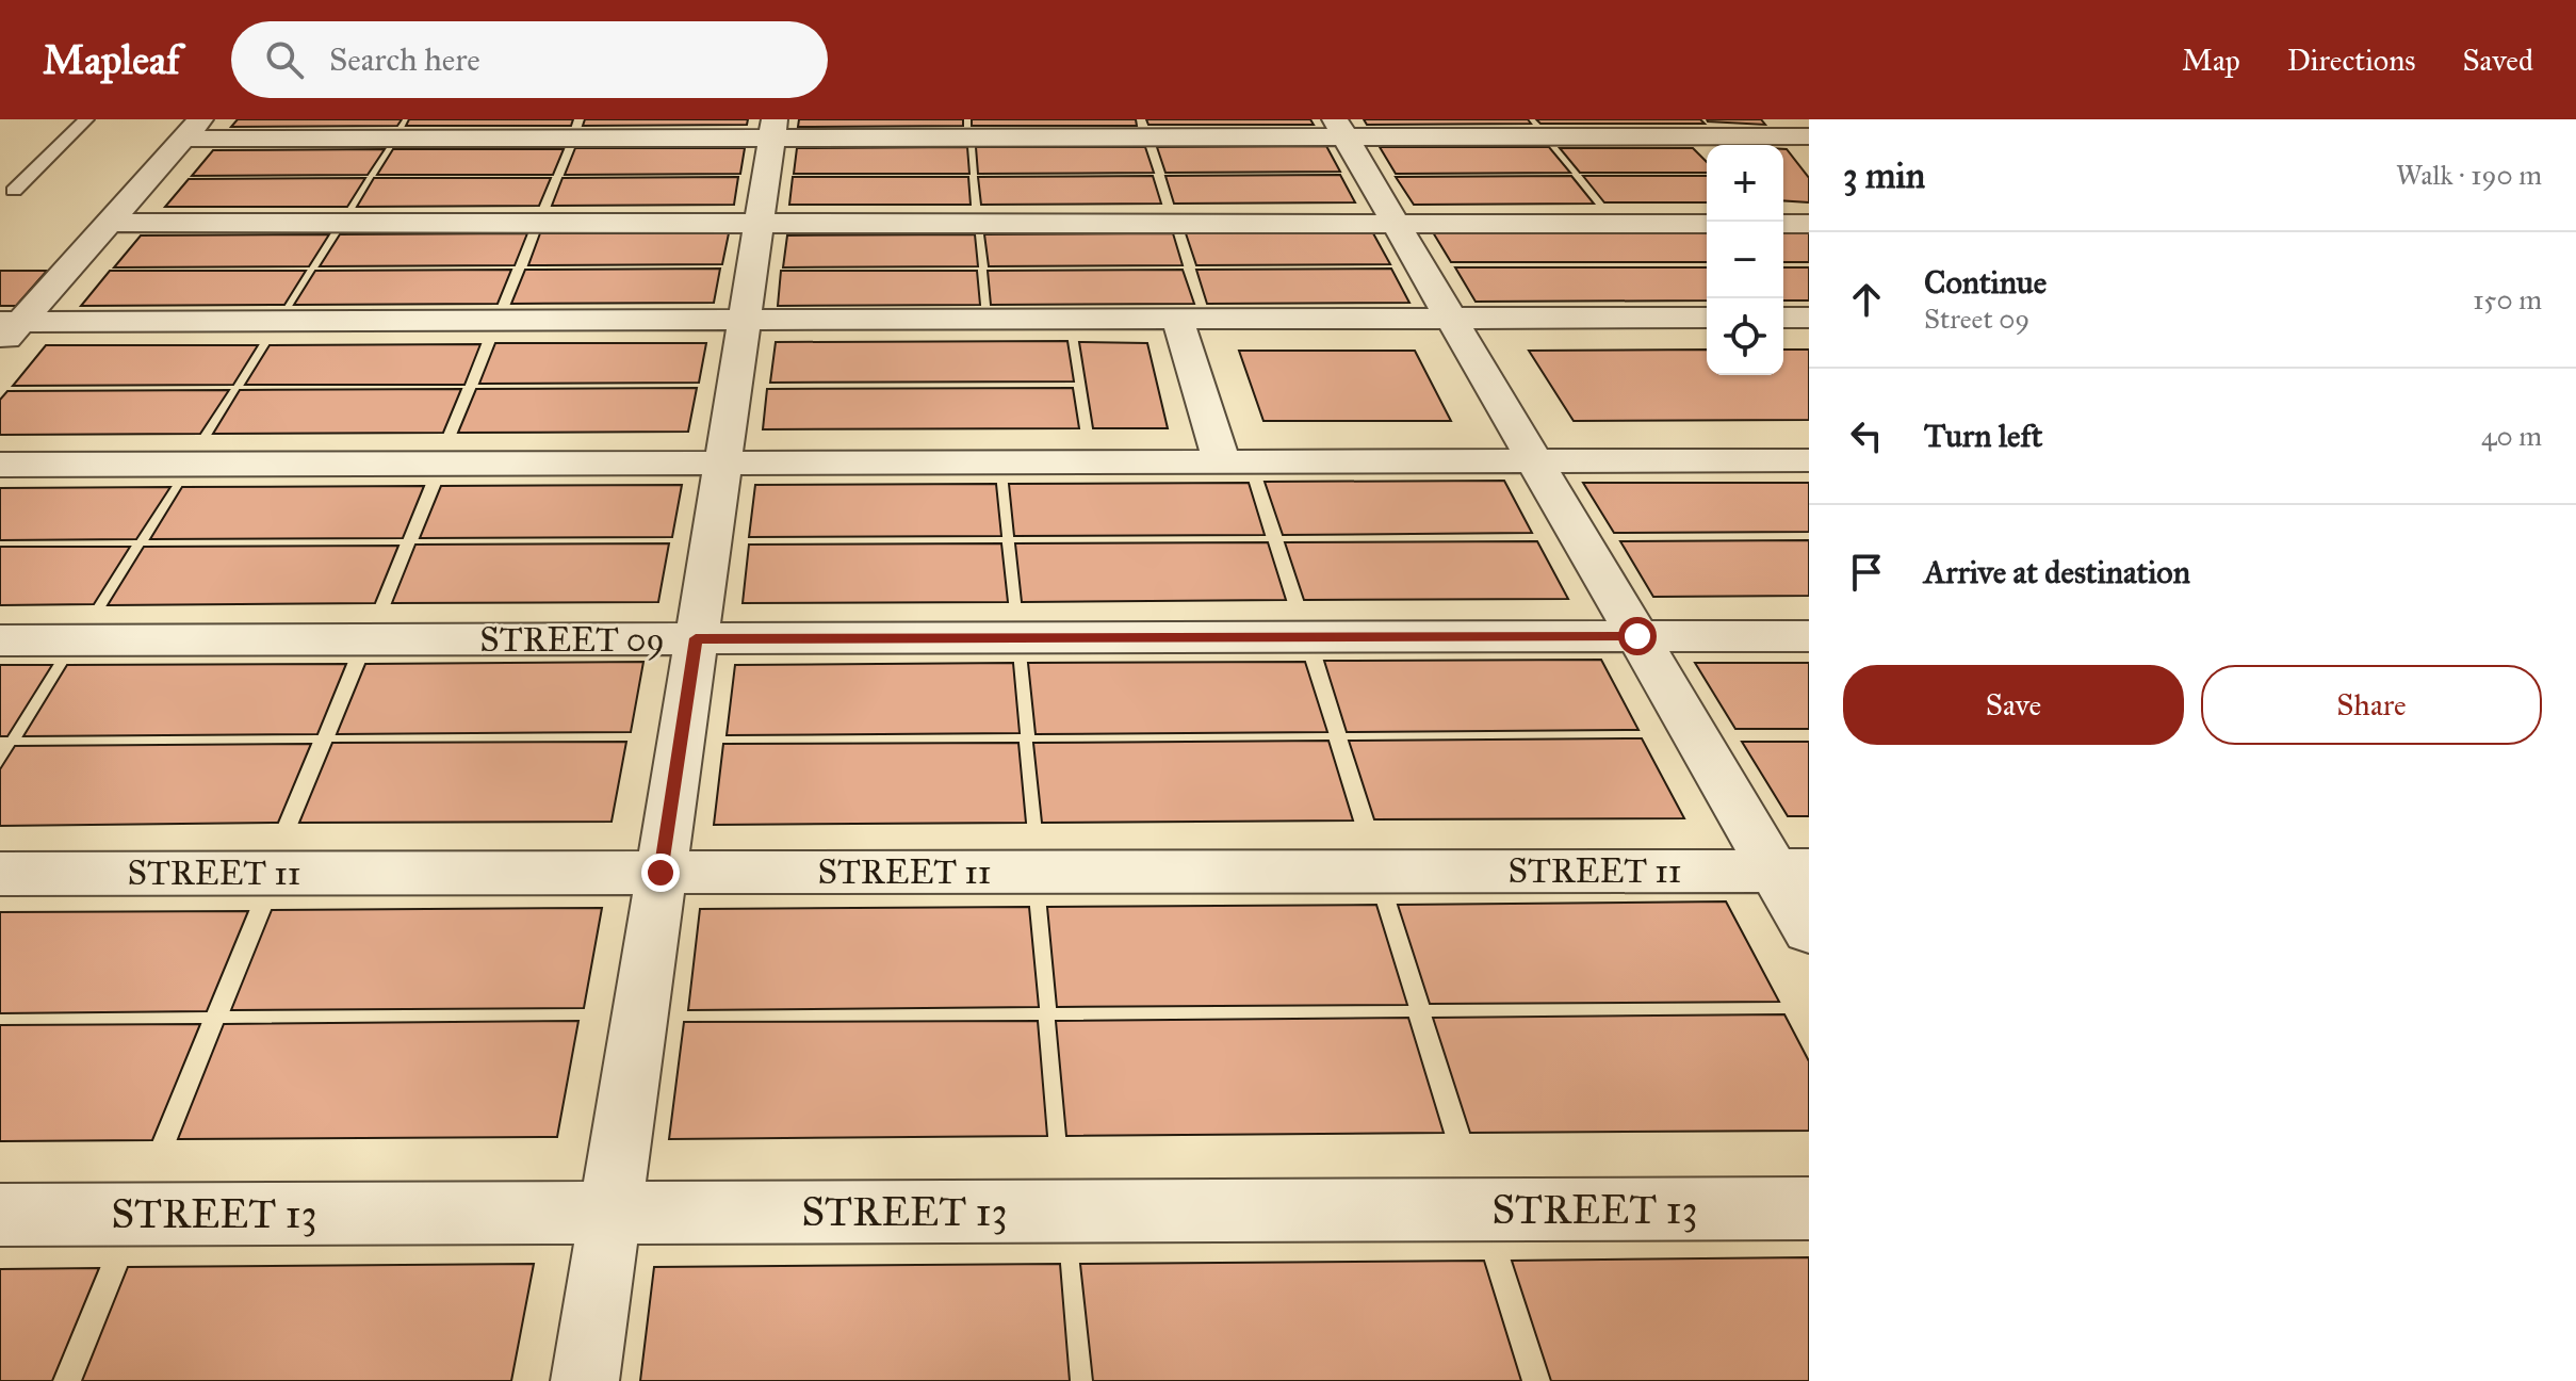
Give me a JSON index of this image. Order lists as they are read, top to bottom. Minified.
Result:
{"streets":{"street":["STREET 09","STREET 11","STREET 13"]},"page":{"header":"Mapleaf","search":"Search here","nav":["Map","Directions","Saved"],"heading":["3 min","Walk · 190 m"],"map_buttons":["+","−"],"list":[["Continue","Street 09","150 m"],["Turn left","40 m"],"Arrive at destination"],"buttons":["Save","Share"]}}
